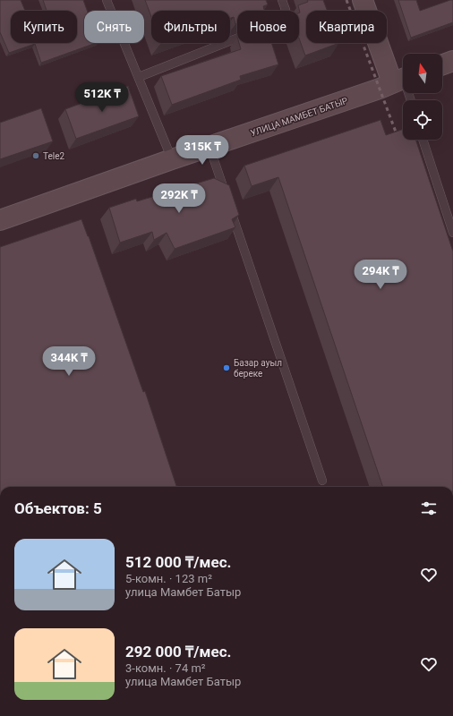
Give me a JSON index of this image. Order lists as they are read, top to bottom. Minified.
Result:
{"streets":{"main road":["УЛИЦА МАМБЕТ БАТЫР"]},"places":["Tele2","Базар ауыл береке"],"north":"top","page":{"chip":["Купить","Снять","Фильтры","Новое","Квартира"],"price":["512K ₸","315K ₸","292K ₸","294K ₸","344K ₸"],"heading":"Объектов: 5","list":[{"name":"512 000 ₸/мес.","note":"5-комн. · 123 m² · улица Мамбет Батыр"},{"name":"292 000 ₸/мес.","note":"3-комн. · 74 m² · улица Мамбет Батыр"}]}}
